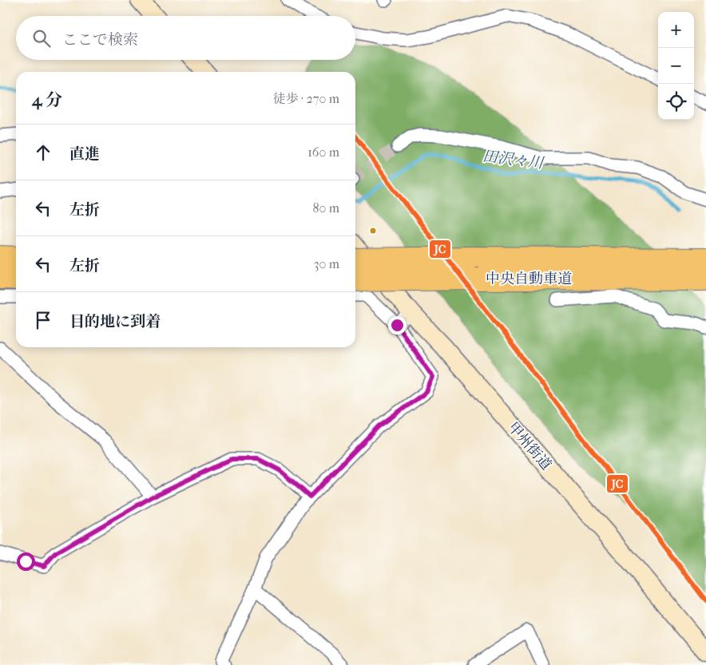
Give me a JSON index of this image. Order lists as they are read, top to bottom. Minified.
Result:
{"streets":{"highway":["中央自動車道"],"main road":["甲州街道"]},"water":["田沢々川"],"lines":["transit line JC"],"page":{"map_buttons":["+","−"],"search":"ここで検索","heading":["4 分","徒歩 · 270 m"],"list":[["直進","160 m"],["左折","80 m"],["左折","30 m"],"目的地に到着"]}}
